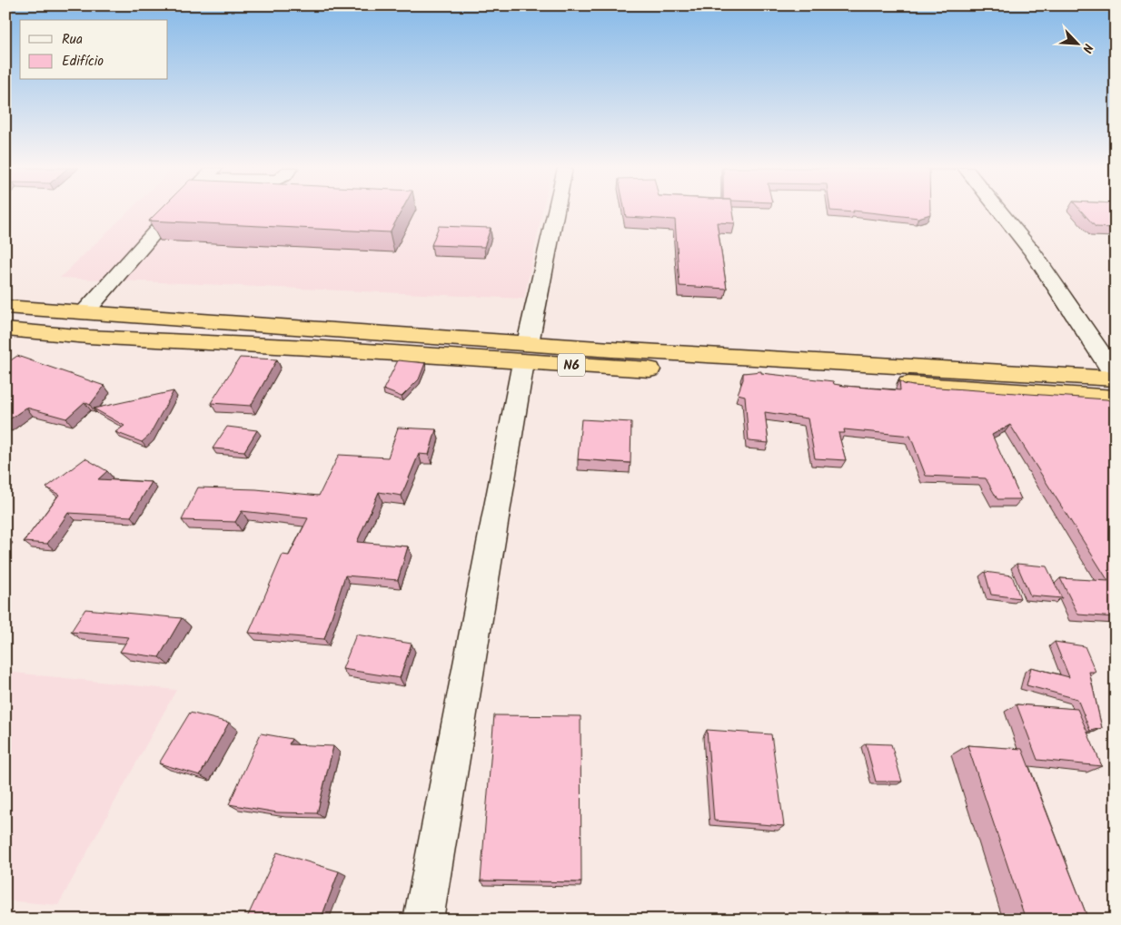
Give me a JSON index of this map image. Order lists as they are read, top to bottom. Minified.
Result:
{"streets":{"highway":["N6"]},"legend":["Rua","Edifício"],"north":"bottom right"}
